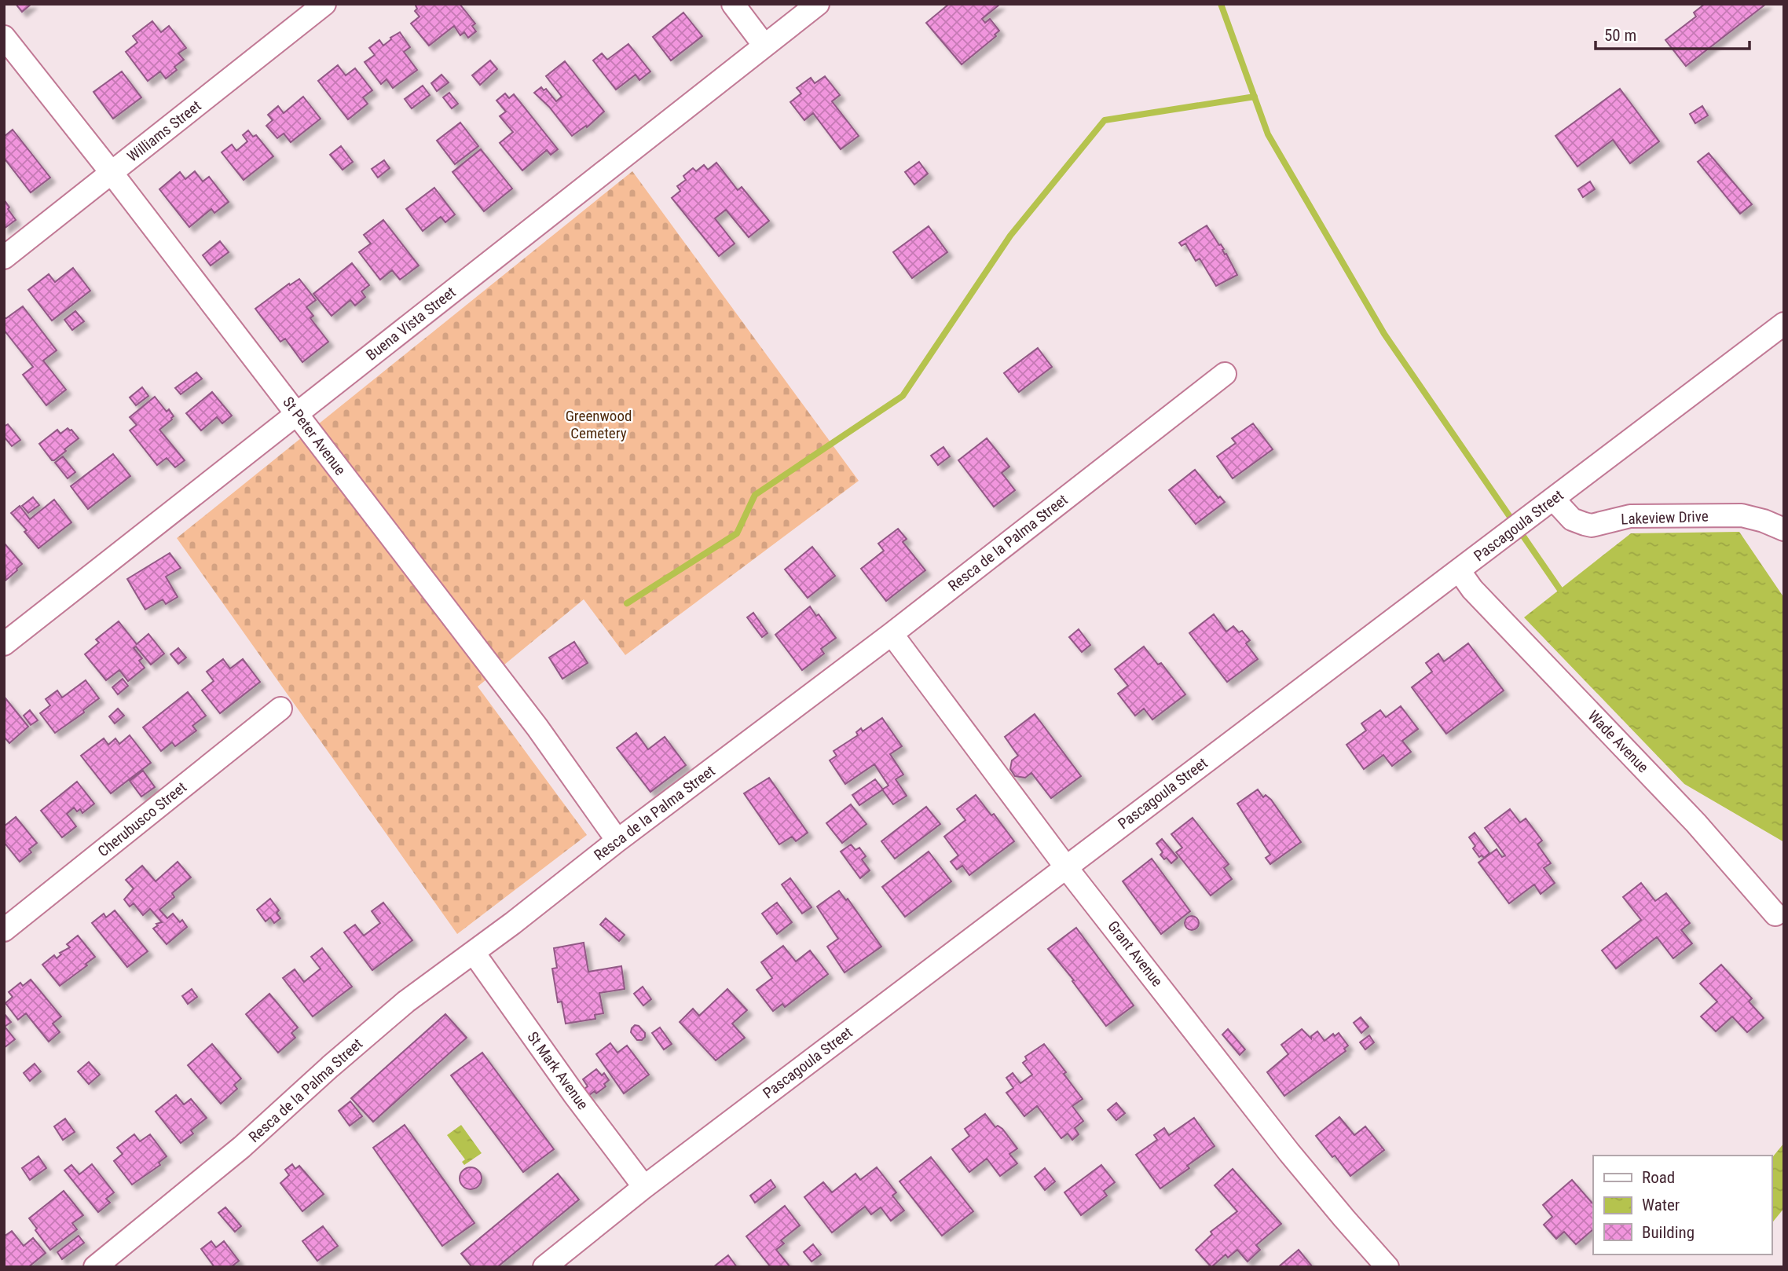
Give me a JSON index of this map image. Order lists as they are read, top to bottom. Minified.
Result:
{"streets":{"street":["Williams Street","Buena Vista Street","St Peter Avenue","Lakeview Drive","Pascagoula Street","Resca de la Palma Street","Wade Avenue","Cherubusco Street","Grant Avenue","St Mark Avenue"]},"crossings":[["Williams Street","St Peter Avenue"],["Buena Vista Street","St Peter Avenue"],["St Peter Avenue","Resca de la Palma Street"],["Lakeview Drive","Pascagoula Street"],["Pascagoula Street","Wade Avenue"],["Pascagoula Street","Grant Avenue"],["Pascagoula Street","St Mark Avenue"],["Resca de la Palma Street","Grant Avenue"],["Resca de la Palma Street","St Mark Avenue"]],"parks":["Greenwood Cemetery"],"legend":["Road","Water","Building"],"scale_bar":"50 m"}
